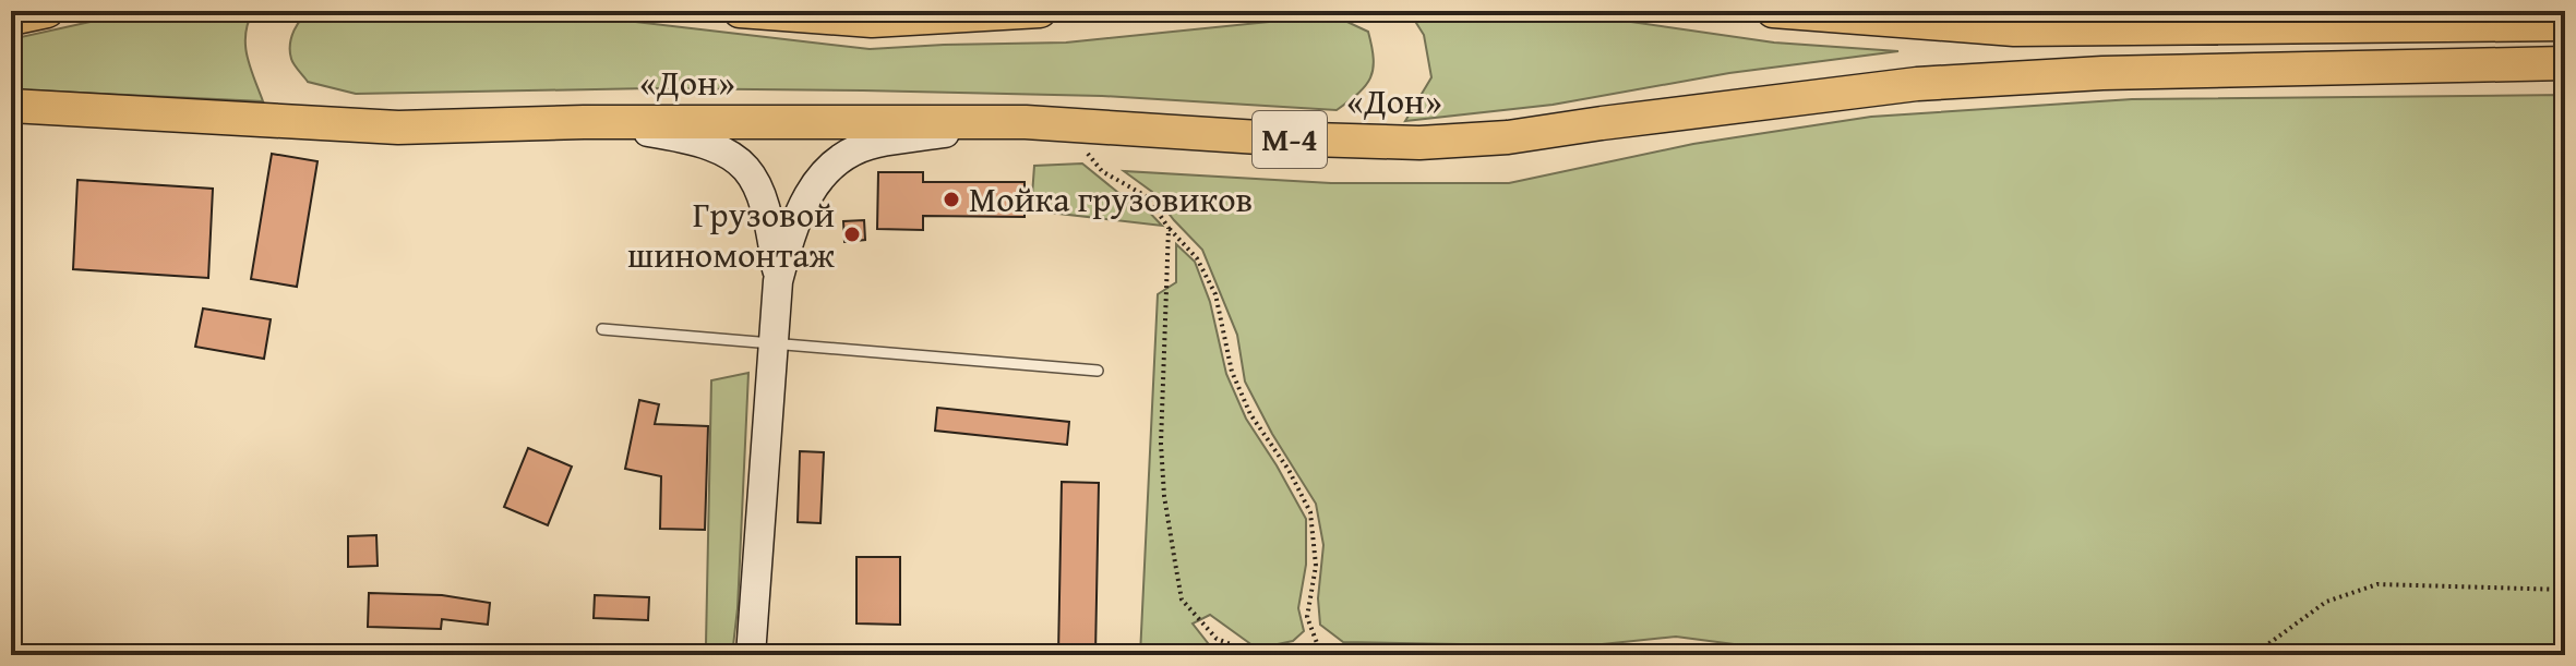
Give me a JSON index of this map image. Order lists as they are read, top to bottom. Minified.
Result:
{"streets":{"highway":["«Дон»","М-4"]},"crossings":[["«Дон»","М-4"]],"places":["Мойка грузовиков","Грузовой шиномонтаж"]}
